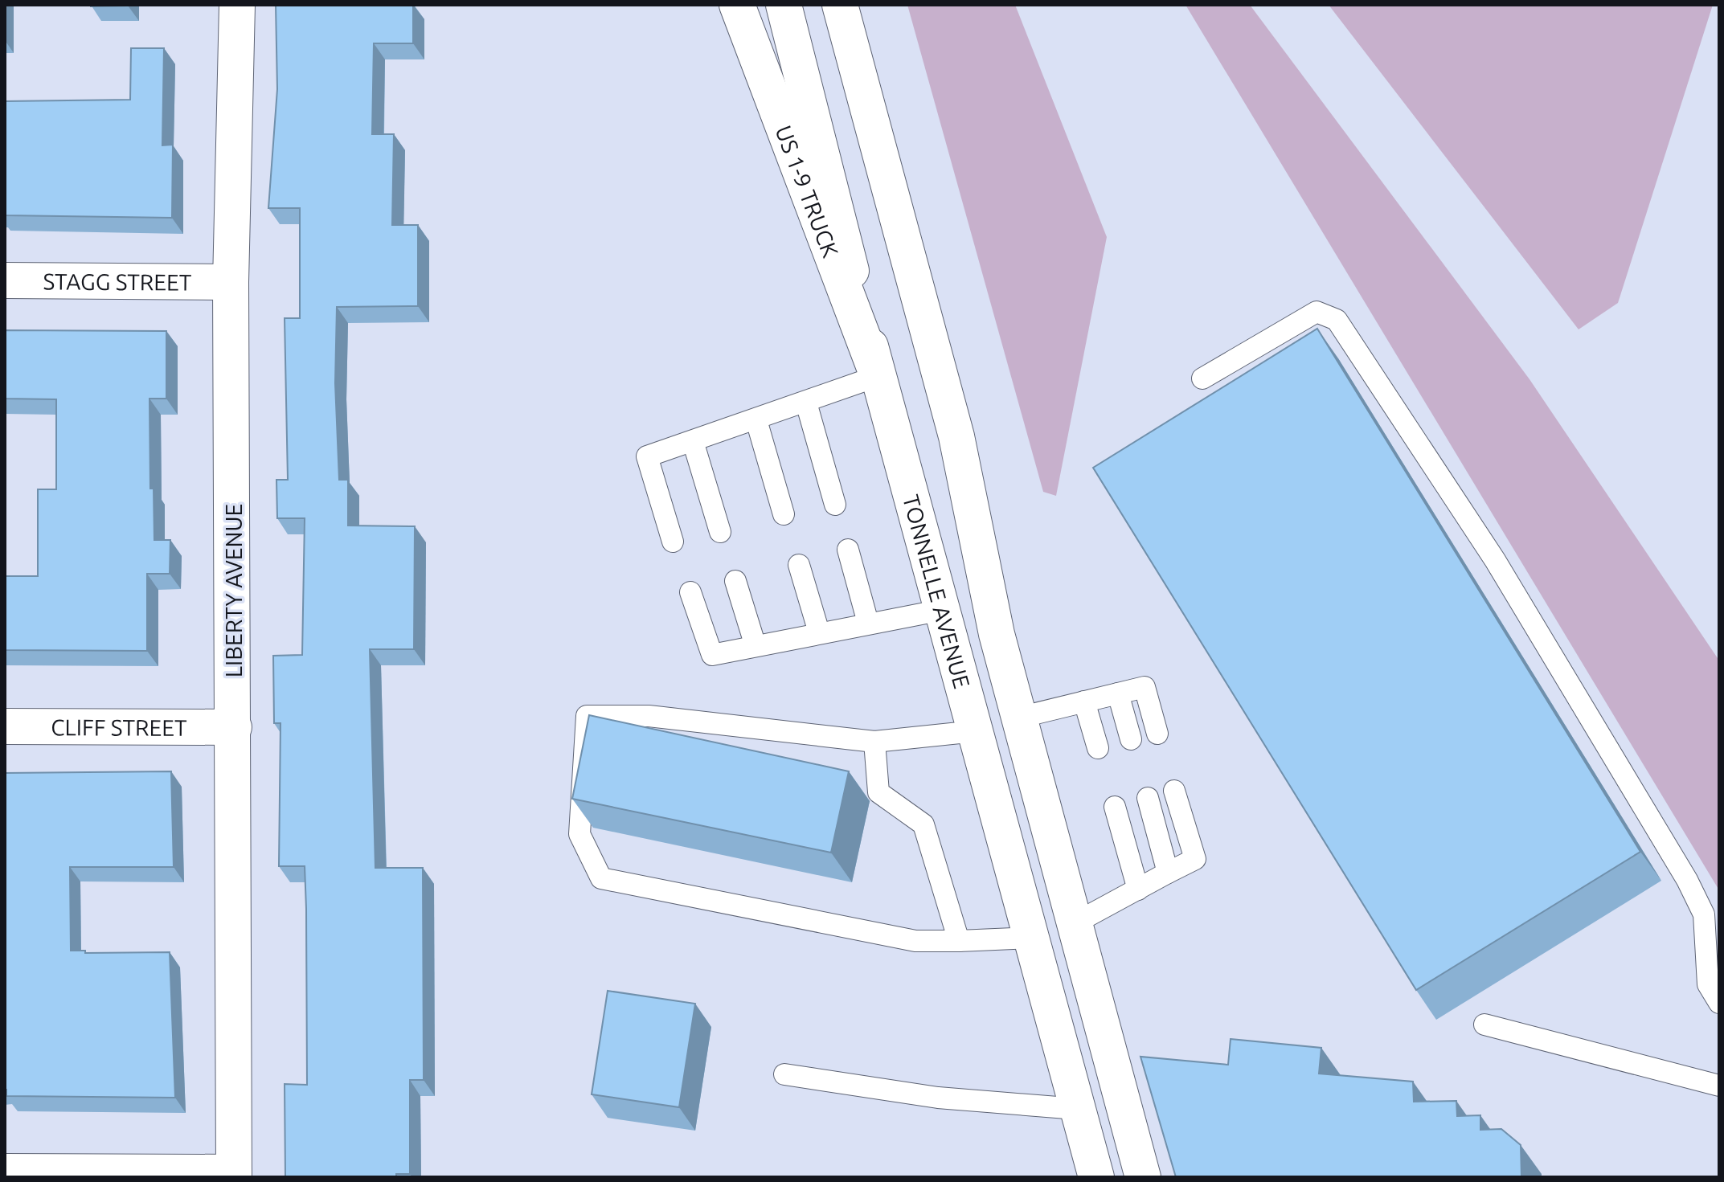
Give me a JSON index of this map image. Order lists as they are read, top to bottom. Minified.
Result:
{"streets":{"main road":["US 1-9 TRUCK","STAGG STREET","LIBERTY AVENUE","TONNELLE AVENUE","CLIFF STREET"]},"crossings":[["US 1-9 TRUCK","TONNELLE AVENUE"],["STAGG STREET","LIBERTY AVENUE"],["LIBERTY AVENUE","CLIFF STREET"]]}
